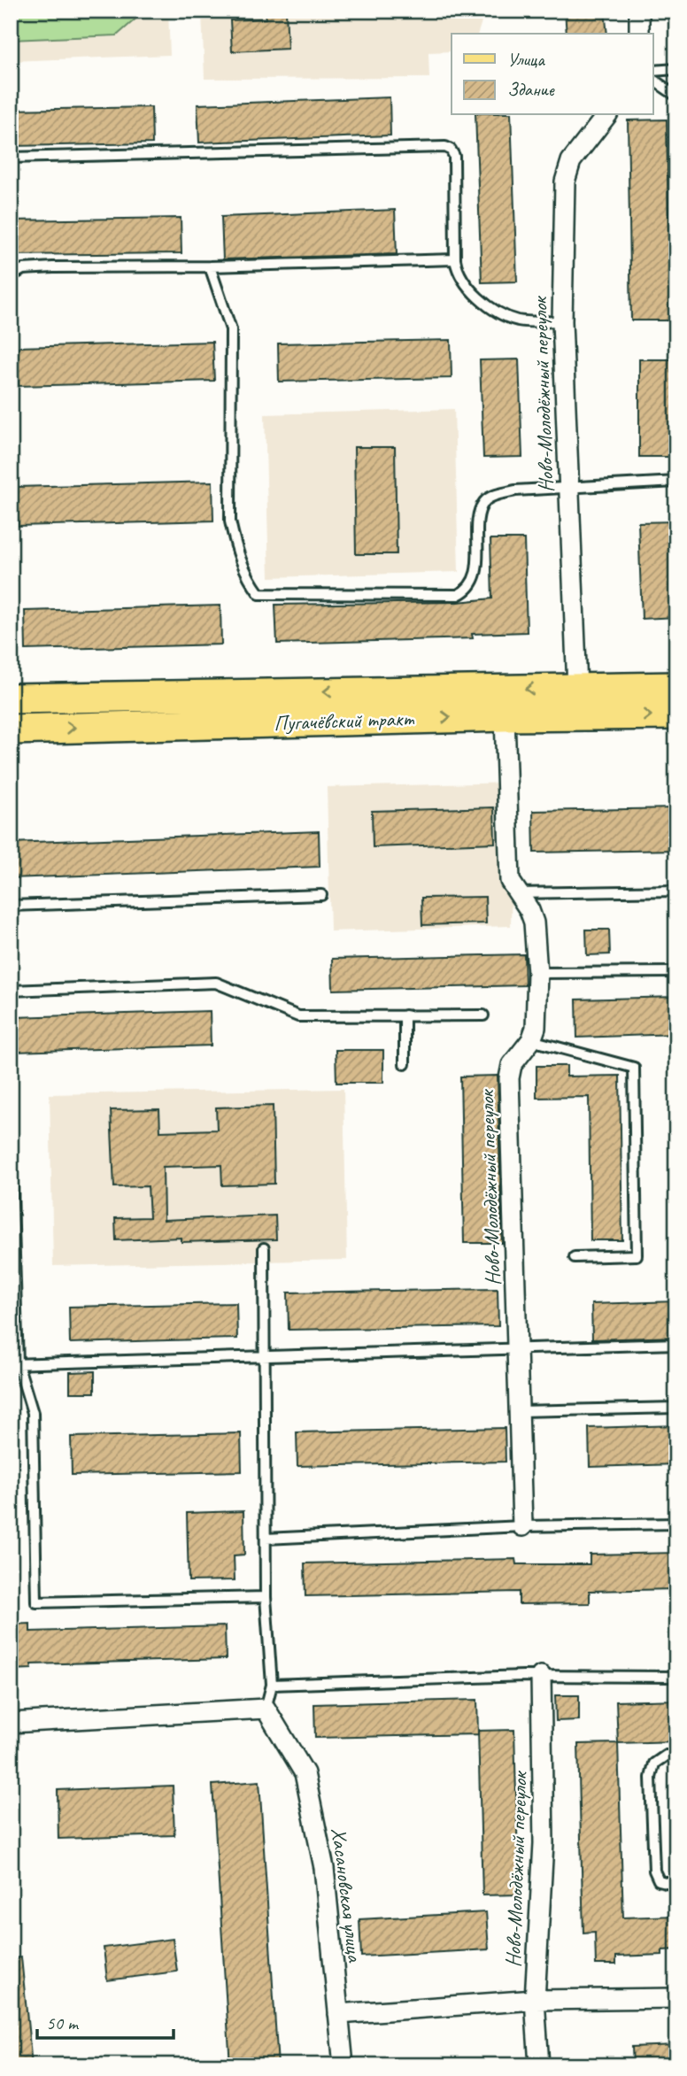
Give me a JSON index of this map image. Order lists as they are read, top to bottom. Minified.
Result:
{"streets":{"main road":["Пугачёвский тракт"],"street":["Ново-Молодёжный переулок","Хасановская улица"]},"crossings":[["Ново-Молодёжный переулок","Пугачёвский тракт"]],"legend":["Улица","Здание"],"scale_bar":"50 m"}
